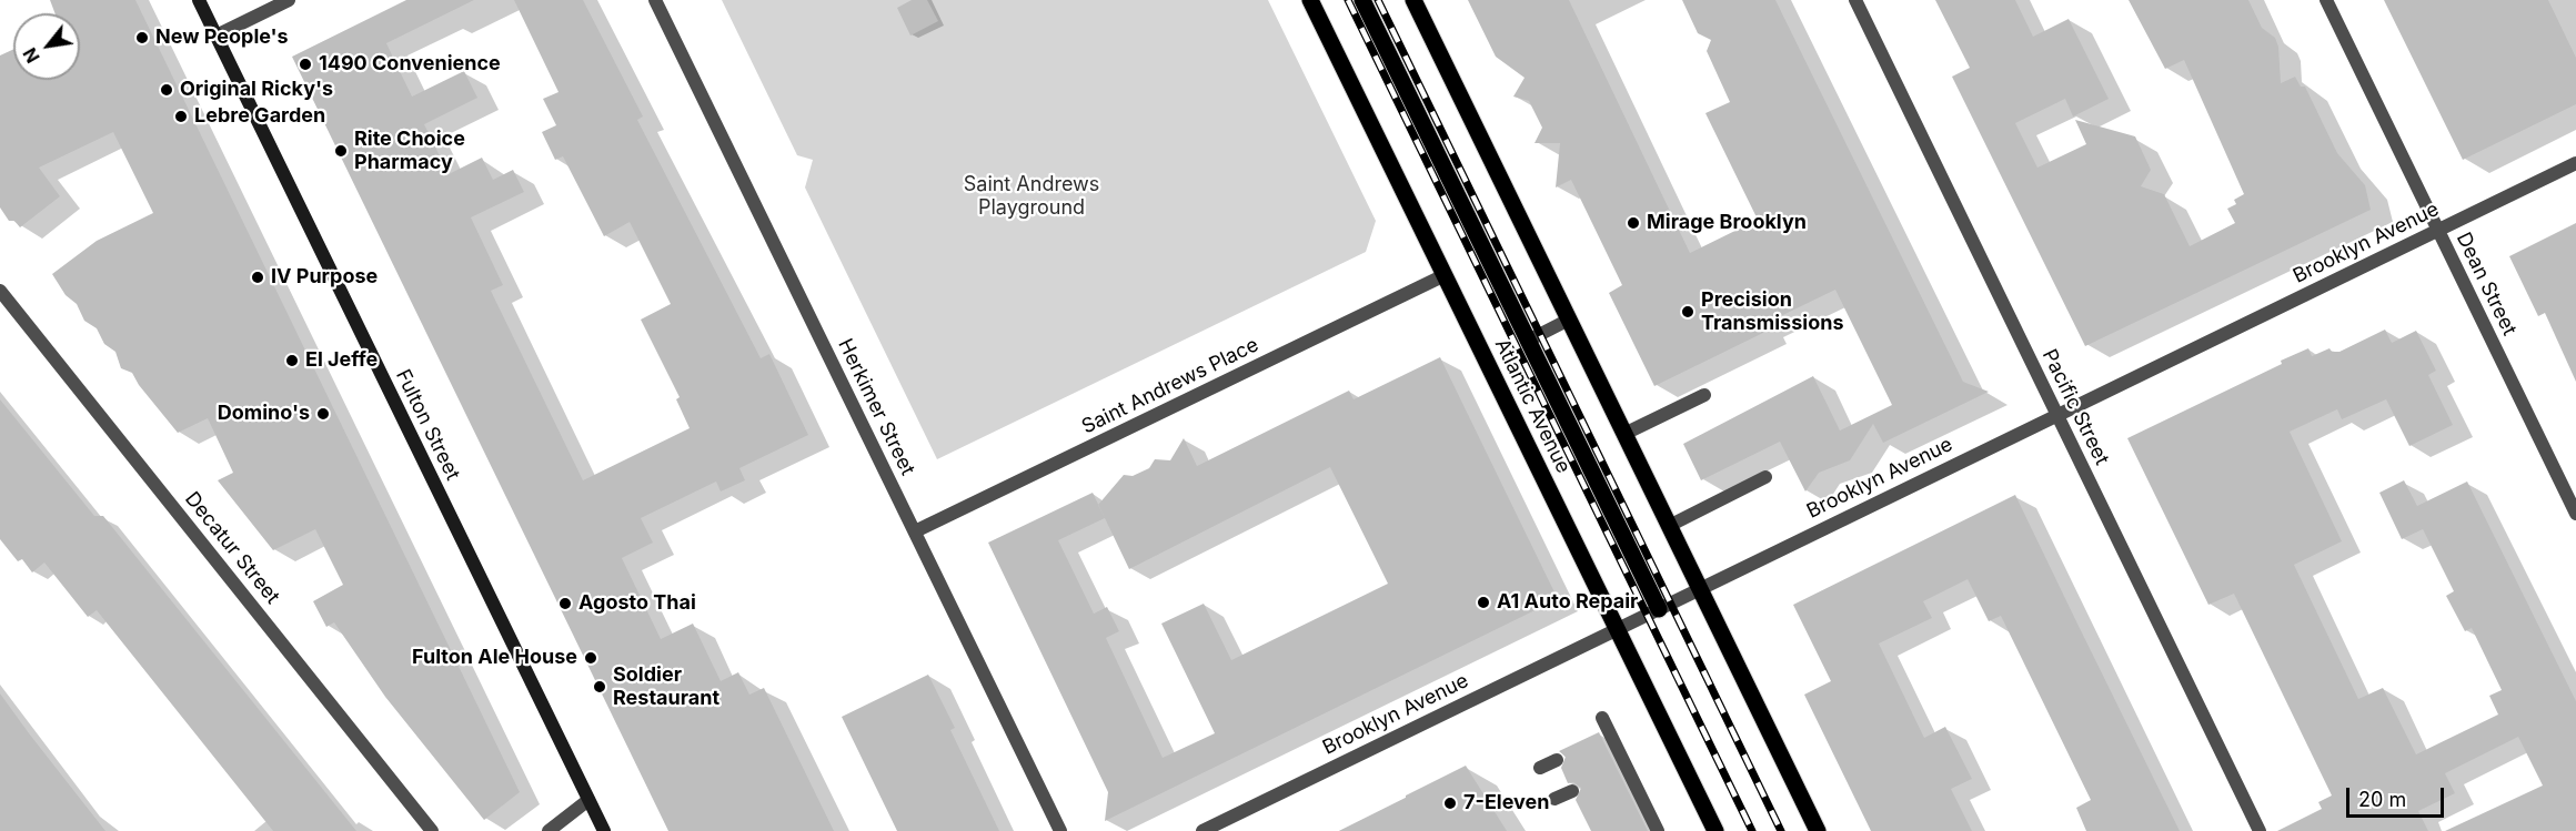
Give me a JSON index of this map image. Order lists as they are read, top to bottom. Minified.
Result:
{"streets":{"main road":["Atlantic Avenue","Fulton Street"],"street":["Brooklyn Avenue","Dean Street","Saint Andrews Place","Herkimer Street","Pacific Street","Decatur Street"]},"crossings":[["Brooklyn Avenue","Dean Street"],["Brooklyn Avenue","Atlantic Avenue"],["Brooklyn Avenue","Pacific Street"],["Saint Andrews Place","Atlantic Avenue"],["Saint Andrews Place","Herkimer Street"]],"parks":["Saint Andrews Playground"],"places":["New People's","1490 Convenience","Original Ricky's","Lebre Garden","Rite Choice Pharmacy","Mirage Brooklyn","IV Purpose","Precision Transmissions","El Jeffe","Domino's","A1 Auto Repair","Agosto Thai","Fulton Ale House","Soldier Restaurant","7-Eleven"],"scale_bar":"20 m","north":"bottom left"}
